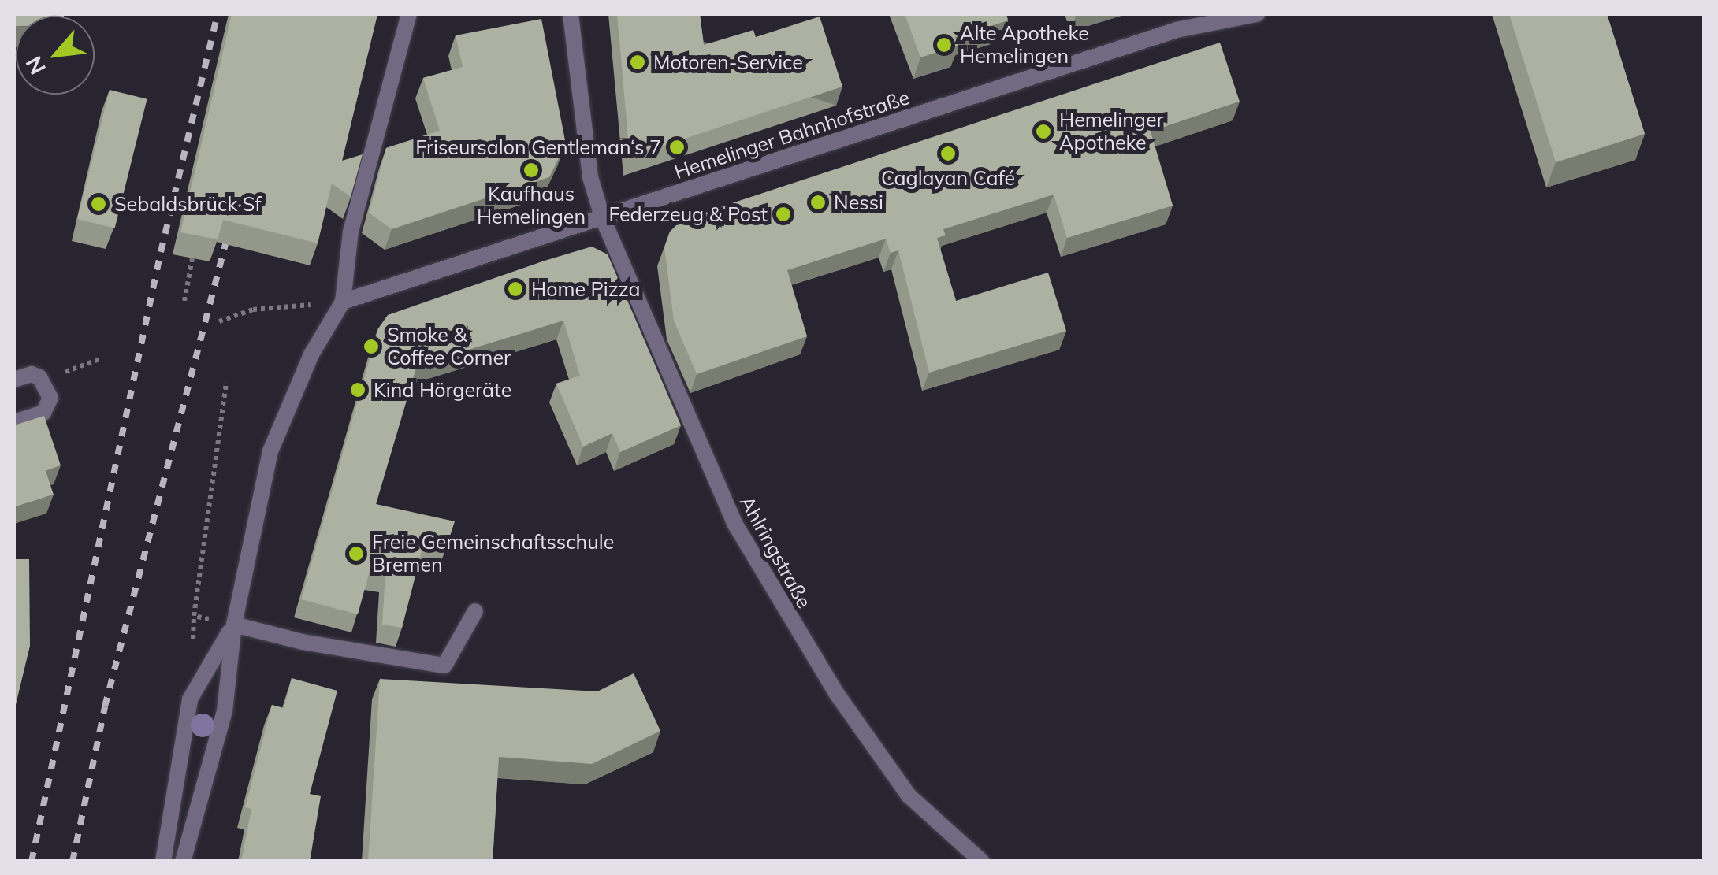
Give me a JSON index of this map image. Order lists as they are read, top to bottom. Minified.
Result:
{"streets":{"street":["Hemelinger Bahnhofstraße","Ahlringstraße"]},"crossings":[["Hemelinger Bahnhofstraße","Ahlringstraße"]],"places":["Alte Apotheke Hemelingen","Motoren-Service","Hemelinger Apotheke","Friseursalon Gentleman‘s 7","Caglayan Café","Kaufhaus Hemelingen","Nessi","Sebaldsbrück Sf","Federzeug & Post","Home Pizza","Smoke & Coffee Corner","Kind Hörgeräte","Freie Gemeinschaftsschule Bremen"],"north":"bottom left"}
